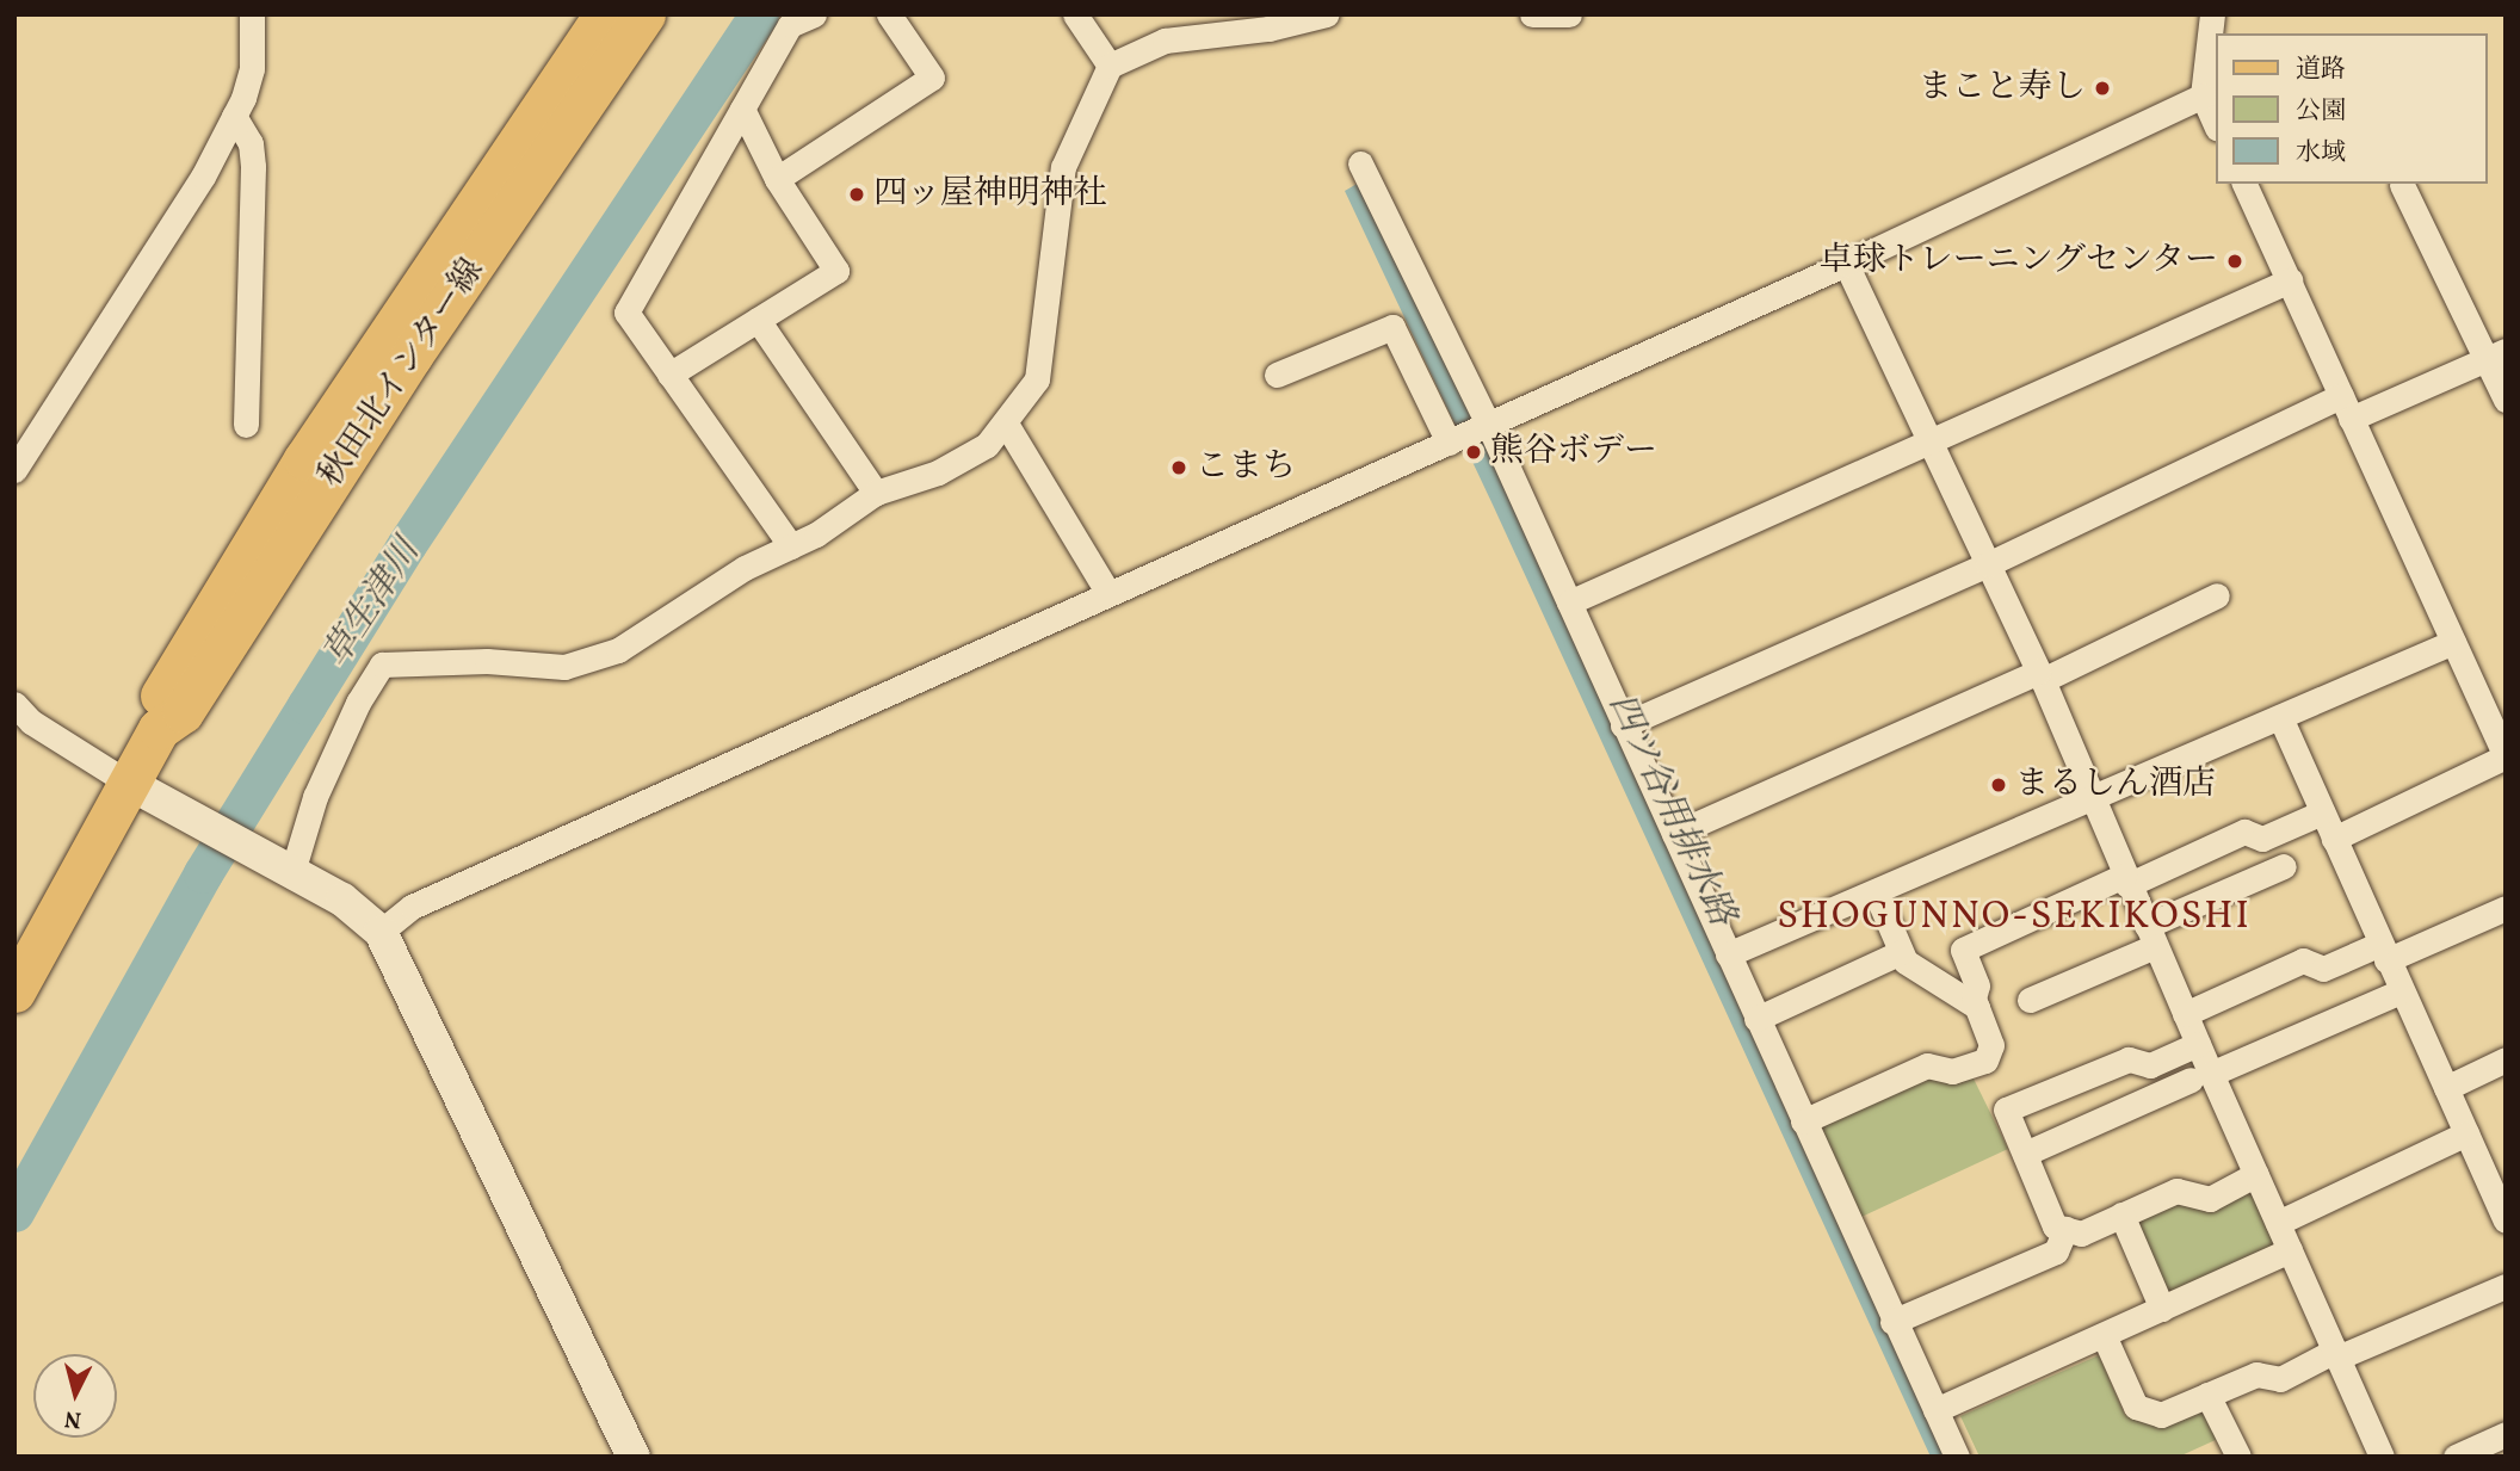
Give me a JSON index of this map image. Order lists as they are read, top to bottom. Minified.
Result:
{"streets":{"main road":["秋田北インター線"]},"districts":["SHOGUNNO-SEKIKOSHI"],"water":["草生津川","四ツ谷用排水路"],"places":["まこと寿し","四ッ屋神明神社","卓球トレーニングセンター","熊谷ボデー","こまち","まるしん酒店"],"legend":["道路","公園","水域"],"north":"bottom"}
